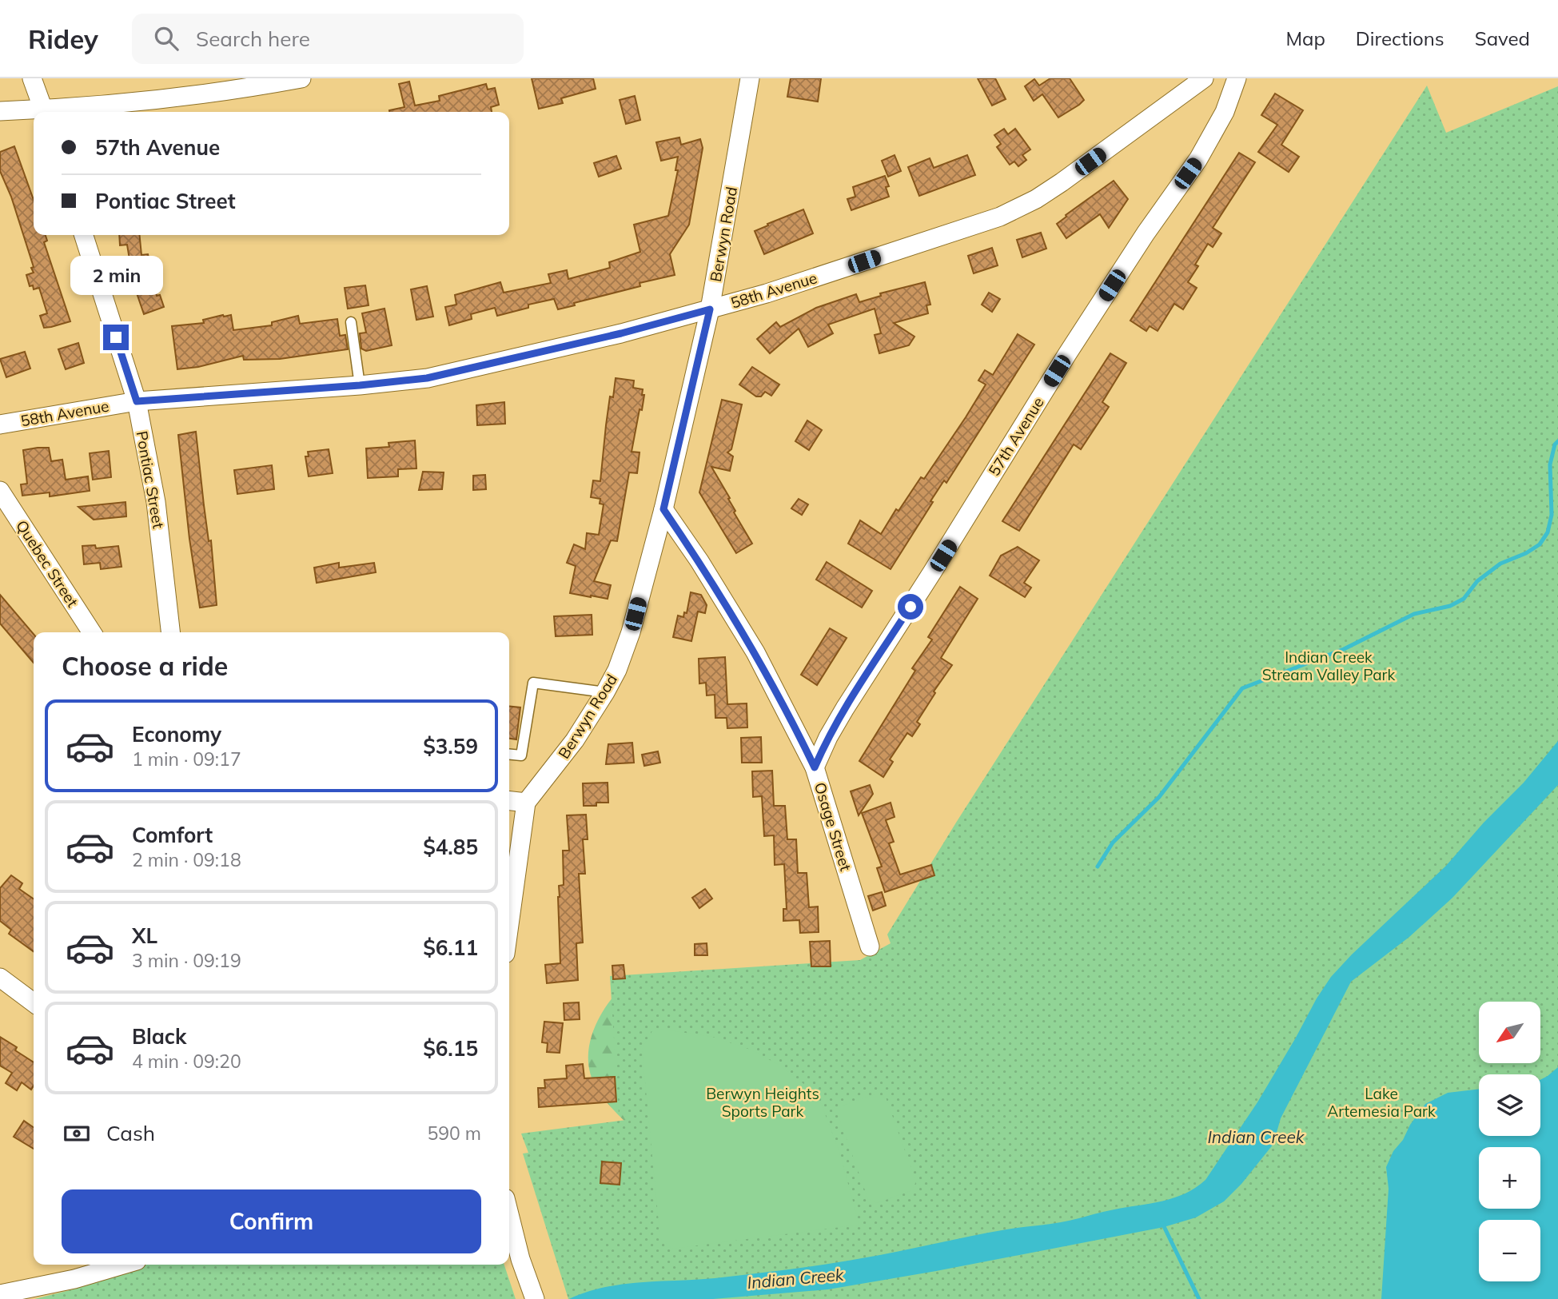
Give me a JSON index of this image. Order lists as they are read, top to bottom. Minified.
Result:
{"streets":{"street":["Berwyn Road","58th Avenue","57th Avenue","Pontiac Street","Quebec Street","Osage Street"]},"crossings":[["Berwyn Road","58th Avenue"],["Berwyn Road","Osage Street"],["58th Avenue","Pontiac Street"],["57th Avenue","Osage Street"]],"water":["Indian Creek"],"parks":["Indian Creek Stream Valley Park","Berwyn Heights Sports Park","Lake Artemesia Park"],"north":"bottom left","page":{"header":"Ridey","search":"Search here","nav":["Map","Directions","Saved"],"banner":["57th Avenue","Pontiac Street"],"bubble":"2 min","heading":"Choose a ride","list":[{"name":"Economy","note":"1 min · 09:17","value":"$3.59"},{"name":"Comfort","note":"2 min · 09:18","value":"$4.85"},{"name":"XL","note":"3 min · 09:19","value":"$6.11"},{"name":"Black","note":"4 min · 09:20","value":"$6.15"}],"map_buttons":["+","−"],"pay":["Cash","590 m"],"buttons":"Confirm"}}
